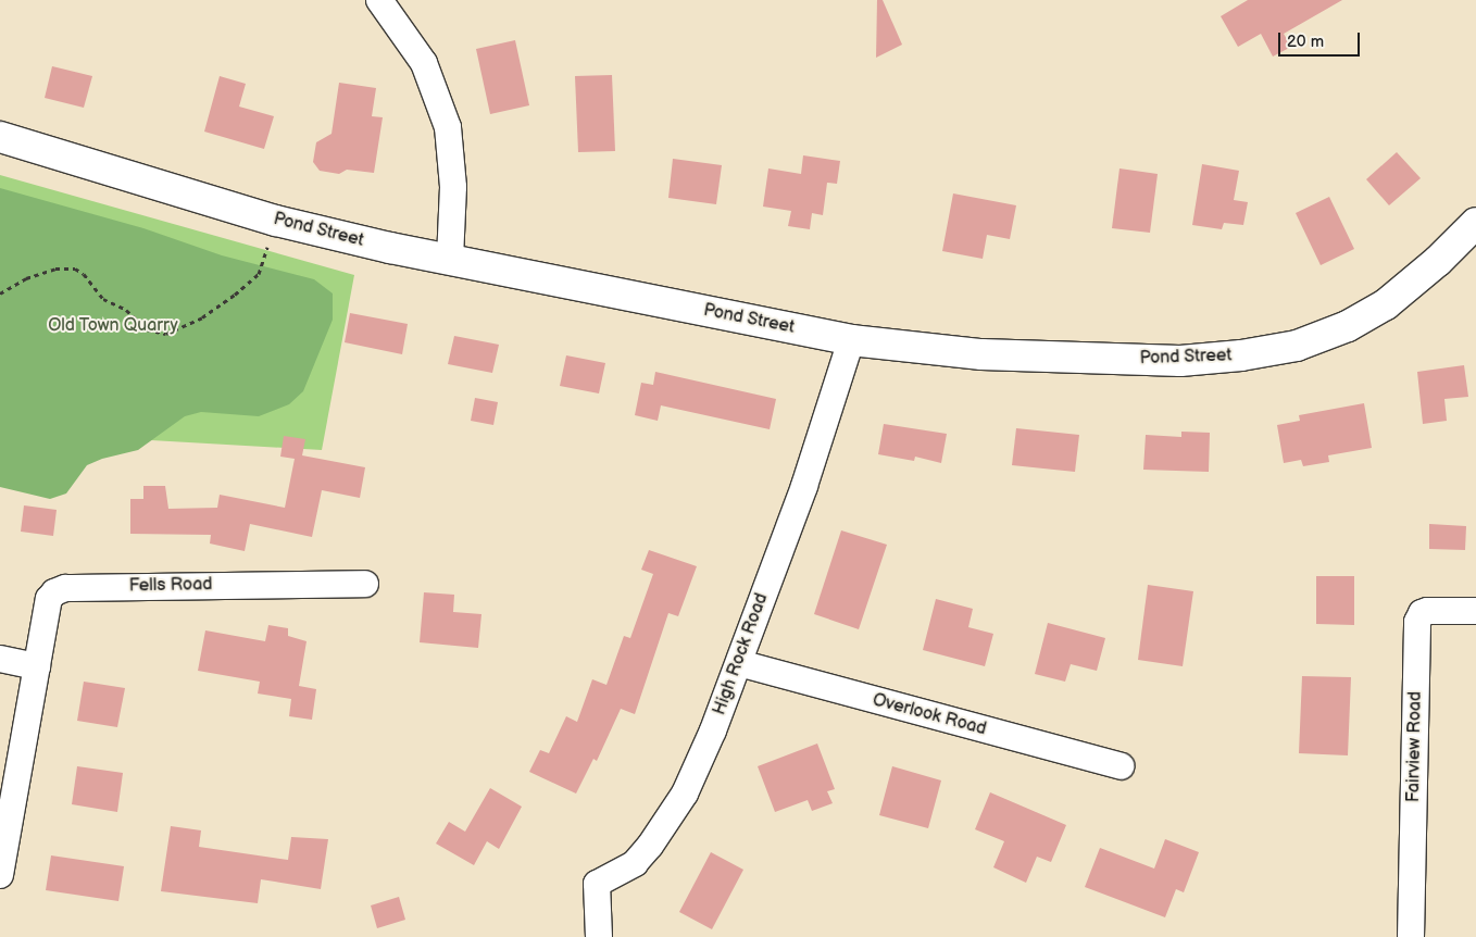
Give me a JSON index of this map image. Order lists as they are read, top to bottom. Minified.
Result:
{"streets":{"street":["Pond Street","Fells Road","High Rock Road","Overlook Road","Fairview Road"]},"crossings":[["Pond Street","High Rock Road"],["High Rock Road","Overlook Road"]],"parks":["Old Town Quarry"],"scale_bar":"20 m"}
